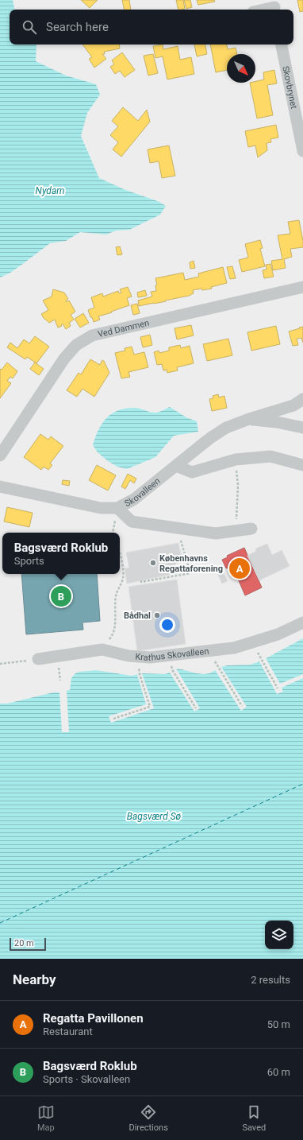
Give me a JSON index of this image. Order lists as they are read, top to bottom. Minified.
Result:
{"streets":{"street":["Skovbrynet","Ved Dammen","Skovalleen","Krathus Skovalleen"]},"water":["Nydam","Bagsværd Sø"],"places":["Københavns Regattaforening","Bådhal"],"scale_bar":"20 m","north":"bottom right","page":{"search":"Search here","popup":["Bagsværd Roklub","Sports"],"pins":["A","B"],"scale":"20 m","heading":["Nearby","2 results"],"list":[{"mark":"A","name":"Regatta Pavillonen","note":"Restaurant","value":"50 m"},{"mark":"B","name":"Bagsværd Roklub","note":"Sports · Skovalleen","value":"60 m"}],"nav":["Map","Directions","Saved"]}}
